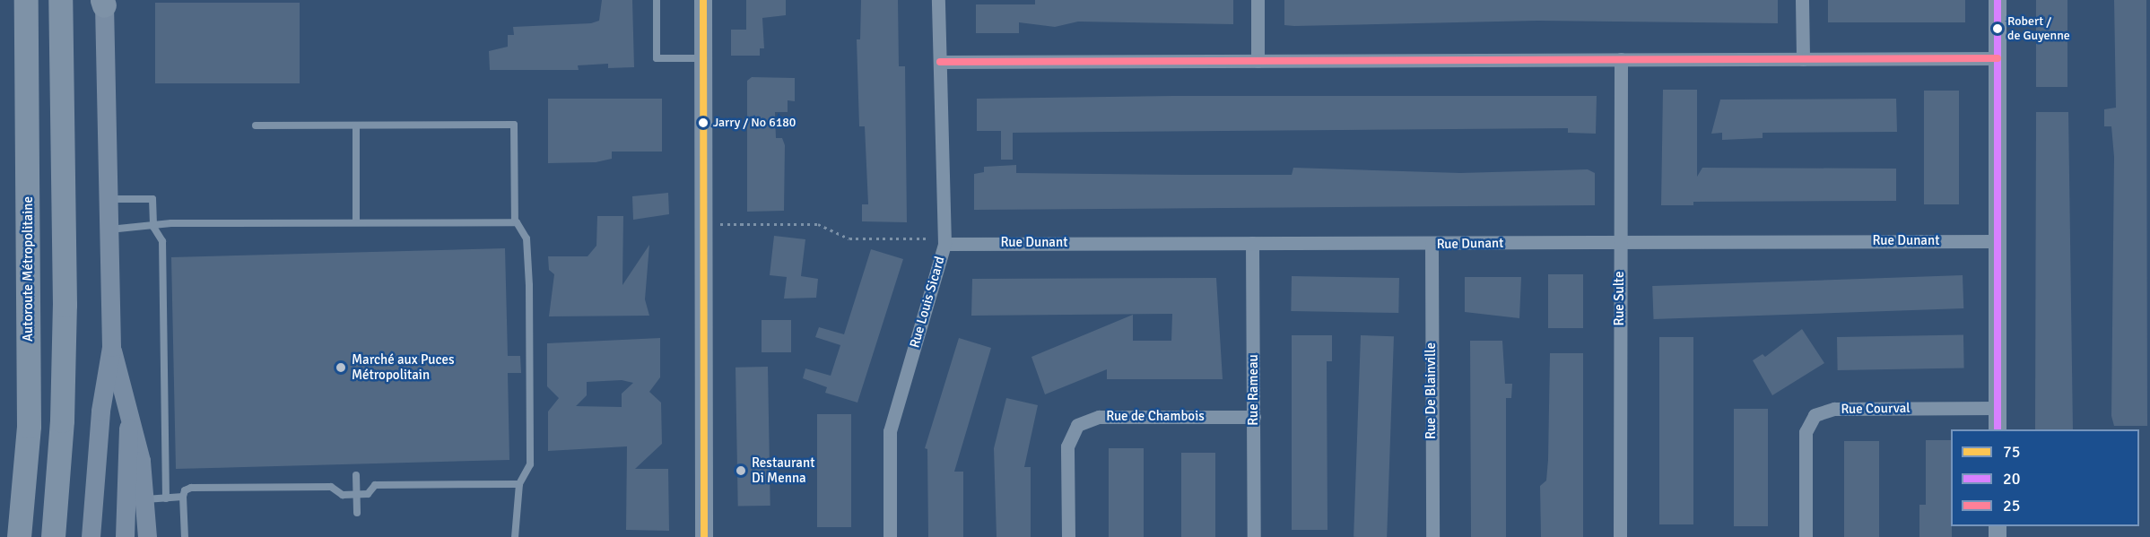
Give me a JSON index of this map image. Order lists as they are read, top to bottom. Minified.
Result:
{"streets":{"highway":["Autoroute Métropolitaine"],"street":["Rue Dunant","Rue Sulte","Rue Louis Sicard","Rue Rameau","Rue De Blainville","Rue Courval","Rue de Chambois"]},"crossings":[["Rue Dunant","Rue Sulte"],["Rue Dunant","Rue Louis Sicard"],["Rue Dunant","Rue Rameau"],["Rue Dunant","Rue De Blainville"],["Rue Rameau","Rue de Chambois"]],"places":["Robert / de Guyenne","Jarry / No 6180","Marché aux Puces Métropolitain","Restaurant Di Menna"],"lines":["transit line 75","transit line 20","transit line 25"],"legend":["75","20","25"]}
